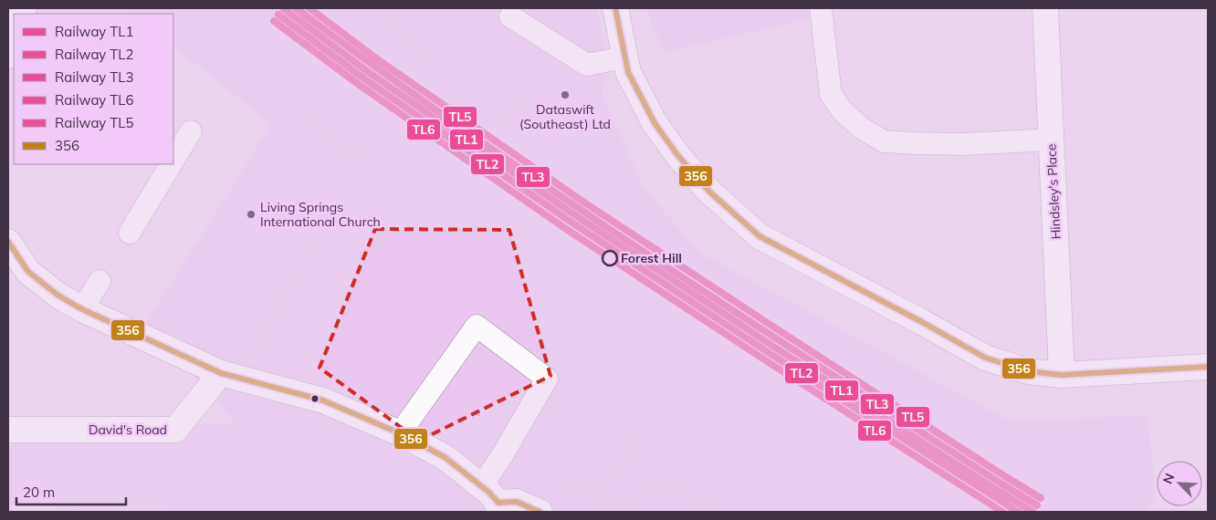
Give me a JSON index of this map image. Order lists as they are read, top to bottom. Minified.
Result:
{"streets":{"main road":["Hindsley's Place","David's Road"]},"places":["Dataswift (Southeast) Ltd","Living Springs International Church","Forest Hill"],"lines":["rail line TL1","rail line TL3","rail line TL5","transit line 356","rail line TL2","rail line TL6"],"legend":["Railway TL1","Railway TL2","Railway TL3","Railway TL6","Railway TL5","356"],"scale_bar":"20 m","north":"top left"}
